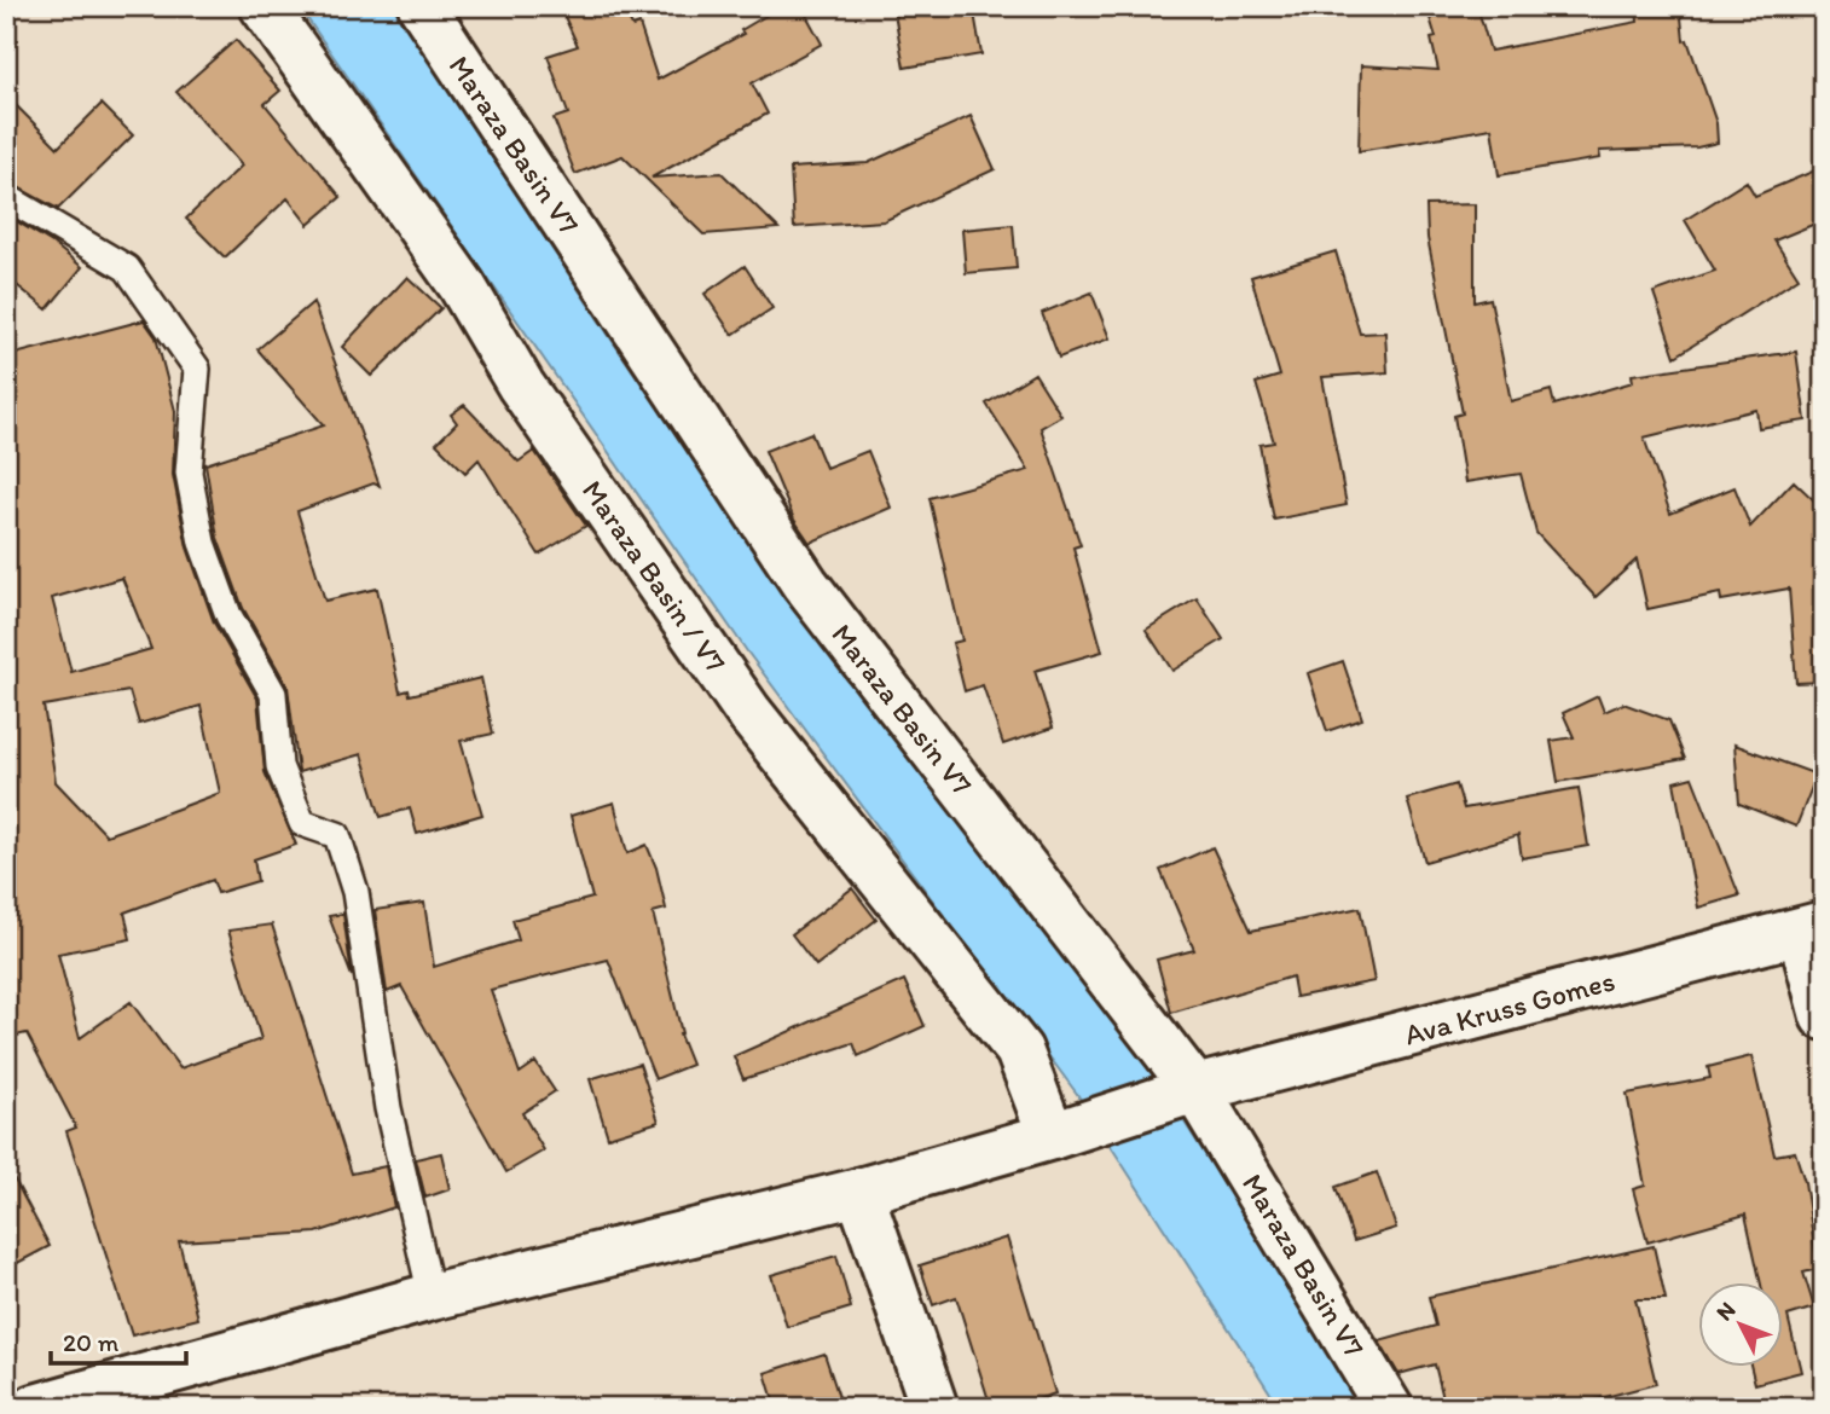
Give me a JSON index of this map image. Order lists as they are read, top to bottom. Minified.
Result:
{"streets":{"street":["Maraza Basin V7","Maraza Basin / V7","Ava Kruss Gomes"]},"crossings":[["Maraza Basin V7","Ava Kruss Gomes"],["Maraza Basin / V7","Ava Kruss Gomes"]],"scale_bar":"20 m","north":"top left"}
